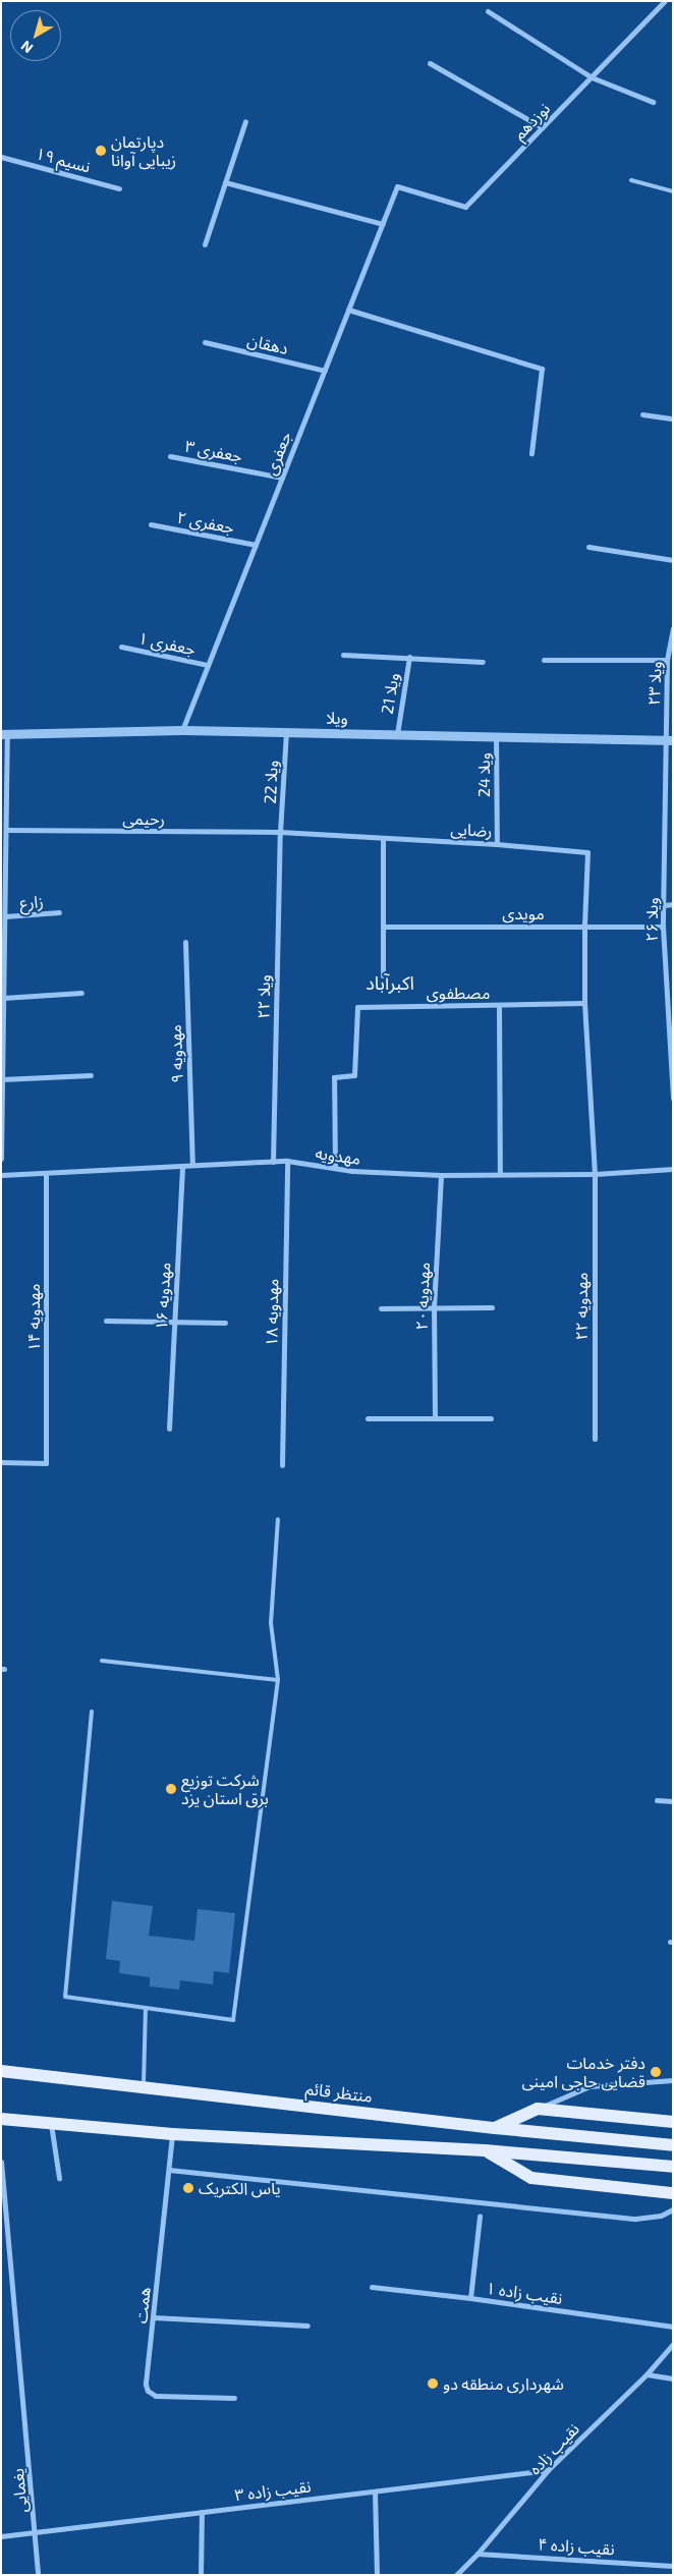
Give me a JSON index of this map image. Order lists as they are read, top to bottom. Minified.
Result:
{"streets":{"main road":["منتظر قائم"],"street":["نوزدهم","نسیم ۱۹","دهقان","جعفری ۳","جعفری","جعفری ۲","جعفری ۱","ویلا ۲۳","ویلا 21","ویلا","ویلا 24","ویلا 22","رحیمی","رضایی","زارع","مویدی","ویلا ۲۶","مصطفوی","ویلا ۲۲","مهدویه ۹","مهدویه","مهدویه ۱۶","مهدویه ۲۰","مهدویه ۲۲","مهدویه ۱۸","مهدویه ۱۴","نقیب زاده ۱","همت","نقیب زاده","یغمایی","نقیب زاده ۳","نقیب زاده ۴"]},"crossings":[["نوزدهم","جعفری"],["دهقان","جعفری"],["جعفری ۳","جعفری"],["جعفری","جعفری ۲"],["جعفری","جعفری ۱"],["جعفری","ویلا"],["ویلا ۲۳","ویلا"],["ویلا ۲۳","ویلا ۲۶"],["ویلا 21","ویلا"],["ویلا","ویلا 24"],["ویلا","ویلا 22"],["ویلا","ویلا ۲۶"],["ویلا 24","رضایی"],["ویلا 22","رحیمی"],["ویلا 22","رضایی"],["ویلا 22","ویلا ۲۲"],["رحیمی","رضایی"],["رحیمی","ویلا ۲۲"],["رضایی","مویدی"],["رضایی","ویلا ۲۲"],["مویدی","ویلا ۲۶"],["مصطفوی","مهدویه"],["ویلا ۲۲","مهدویه"],["مهدویه ۹","مهدویه"],["مهدویه","مهدویه ۱۶"],["مهدویه","مهدویه ۲۰"],["مهدویه","مهدویه ۲۲"],["مهدویه","مهدویه ۱۸"],["مهدویه","مهدویه ۱۴"],["نقیب زاده","نقیب زاده ۳"],["نقیب زاده","نقیب زاده ۴"],["یغمایی","نقیب زاده ۳"]],"districts":["اکبرآباد"],"places":["دپارتمان زیبایی آوانا","شرکت توزیع برق استان یزد","دفتر خدمات قضایی حاجی امینی","یاس الکتریک","شهرداری منطقه دو"],"north":"bottom left"}
